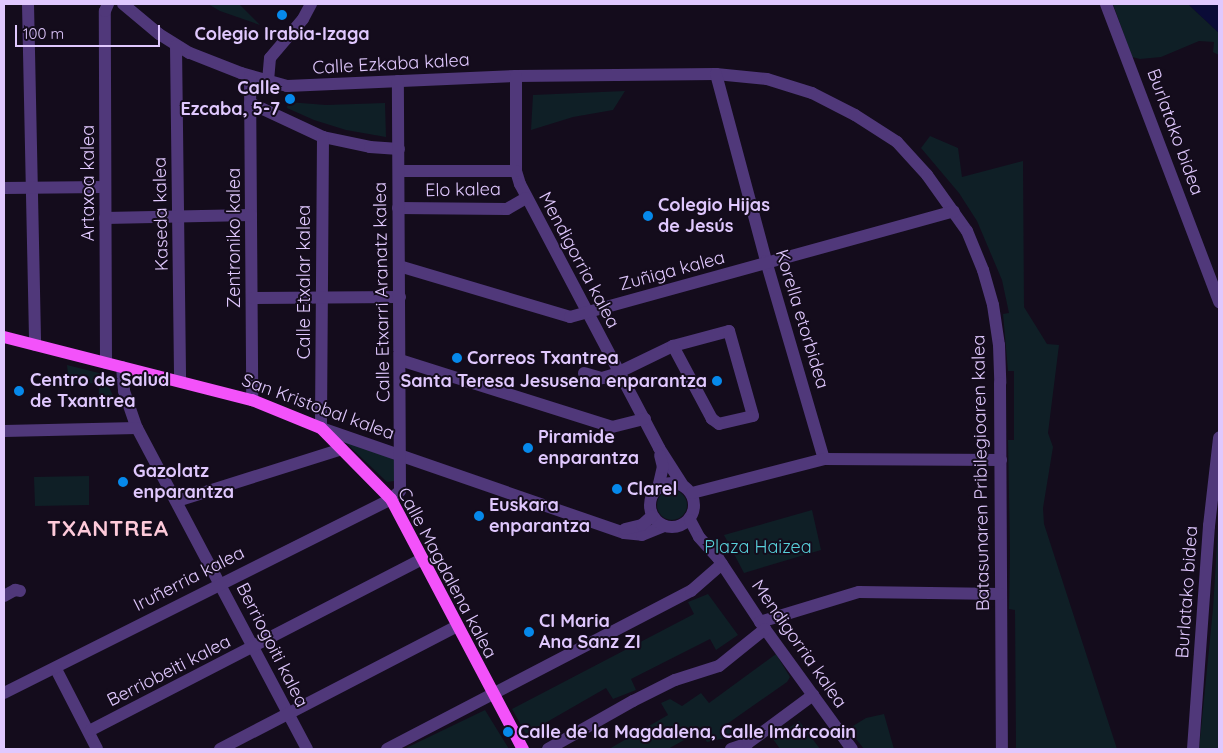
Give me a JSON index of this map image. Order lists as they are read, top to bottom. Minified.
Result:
{"streets":{"main road":["San Kristobal kalea","Calle Magdalena kalea"],"street":["Calle Ezkaba kalea","Burlatako bidea","Artaxoa kalea","Elo kalea","Kaseda kalea","Zentroniko kalea","Mendigorria kalea","Zuñiga kalea","Calle Etxalar kalea","Calle Etxarri Aranatz kalea","Korella etorbidea","Batasunaren Pribilegioaren kalea","Iruñerria kalea","Berriogoiti kalea","Berriobeiti kalea"]},"crossings":[["Calle Ezkaba kalea","Kaseda kalea"],["Calle Ezkaba kalea","Zentroniko kalea"],["Calle Ezkaba kalea","Mendigorria kalea"],["Calle Ezkaba kalea","Calle Etxarri Aranatz kalea"],["Calle Ezkaba kalea","Batasunaren Pribilegioaren kalea"],["Artaxoa kalea","San Kristobal kalea"],["Elo kalea","Mendigorria kalea"],["Elo kalea","Calle Etxarri Aranatz kalea"],["Kaseda kalea","San Kristobal kalea"],["Zentroniko kalea","San Kristobal kalea"],["Mendigorria kalea","Zuñiga kalea"],["Mendigorria kalea","San Kristobal kalea"],["Mendigorria kalea","Batasunaren Pribilegioaren kalea"],["Zuñiga kalea","Calle Etxarri Aranatz kalea"],["Zuñiga kalea","Korella etorbidea"],["Zuñiga kalea","Batasunaren Pribilegioaren kalea"],["Calle Etxalar kalea","San Kristobal kalea"],["Calle Etxalar kalea","Calle Magdalena kalea"],["Calle Etxarri Aranatz kalea","San Kristobal kalea"],["Calle Etxarri Aranatz kalea","Calle Magdalena kalea"],["Calle Etxarri Aranatz kalea","Iruñerria kalea"],["Korella etorbidea","Batasunaren Pribilegioaren kalea"],["San Kristobal kalea","Calle Magdalena kalea"],["San Kristobal kalea","Berriogoiti kalea"],["Calle Magdalena kalea","Iruñerria kalea"],["Calle Magdalena kalea","Berriobeiti kalea"],["Iruñerria kalea","Berriogoiti kalea"],["Berriogoiti kalea","Berriobeiti kalea"]],"districts":["TXANTREA"],"parks":["Plaza Haizea"],"places":["Colegio Irabia-Izaga","Calle Ezcaba, 5-7","Colegio Hijas de Jesús","Correos Txantrea","Santa Teresa Jesusena enparantza","Centro de Salud de Txantrea","Piramide enparantza","Gazolatz enparantza","Clarel","Euskara enparantza","CI Maria Ana Sanz ZI","Calle de la Magdalena, Calle Imárcoain"],"scale_bar":"100 m"}
